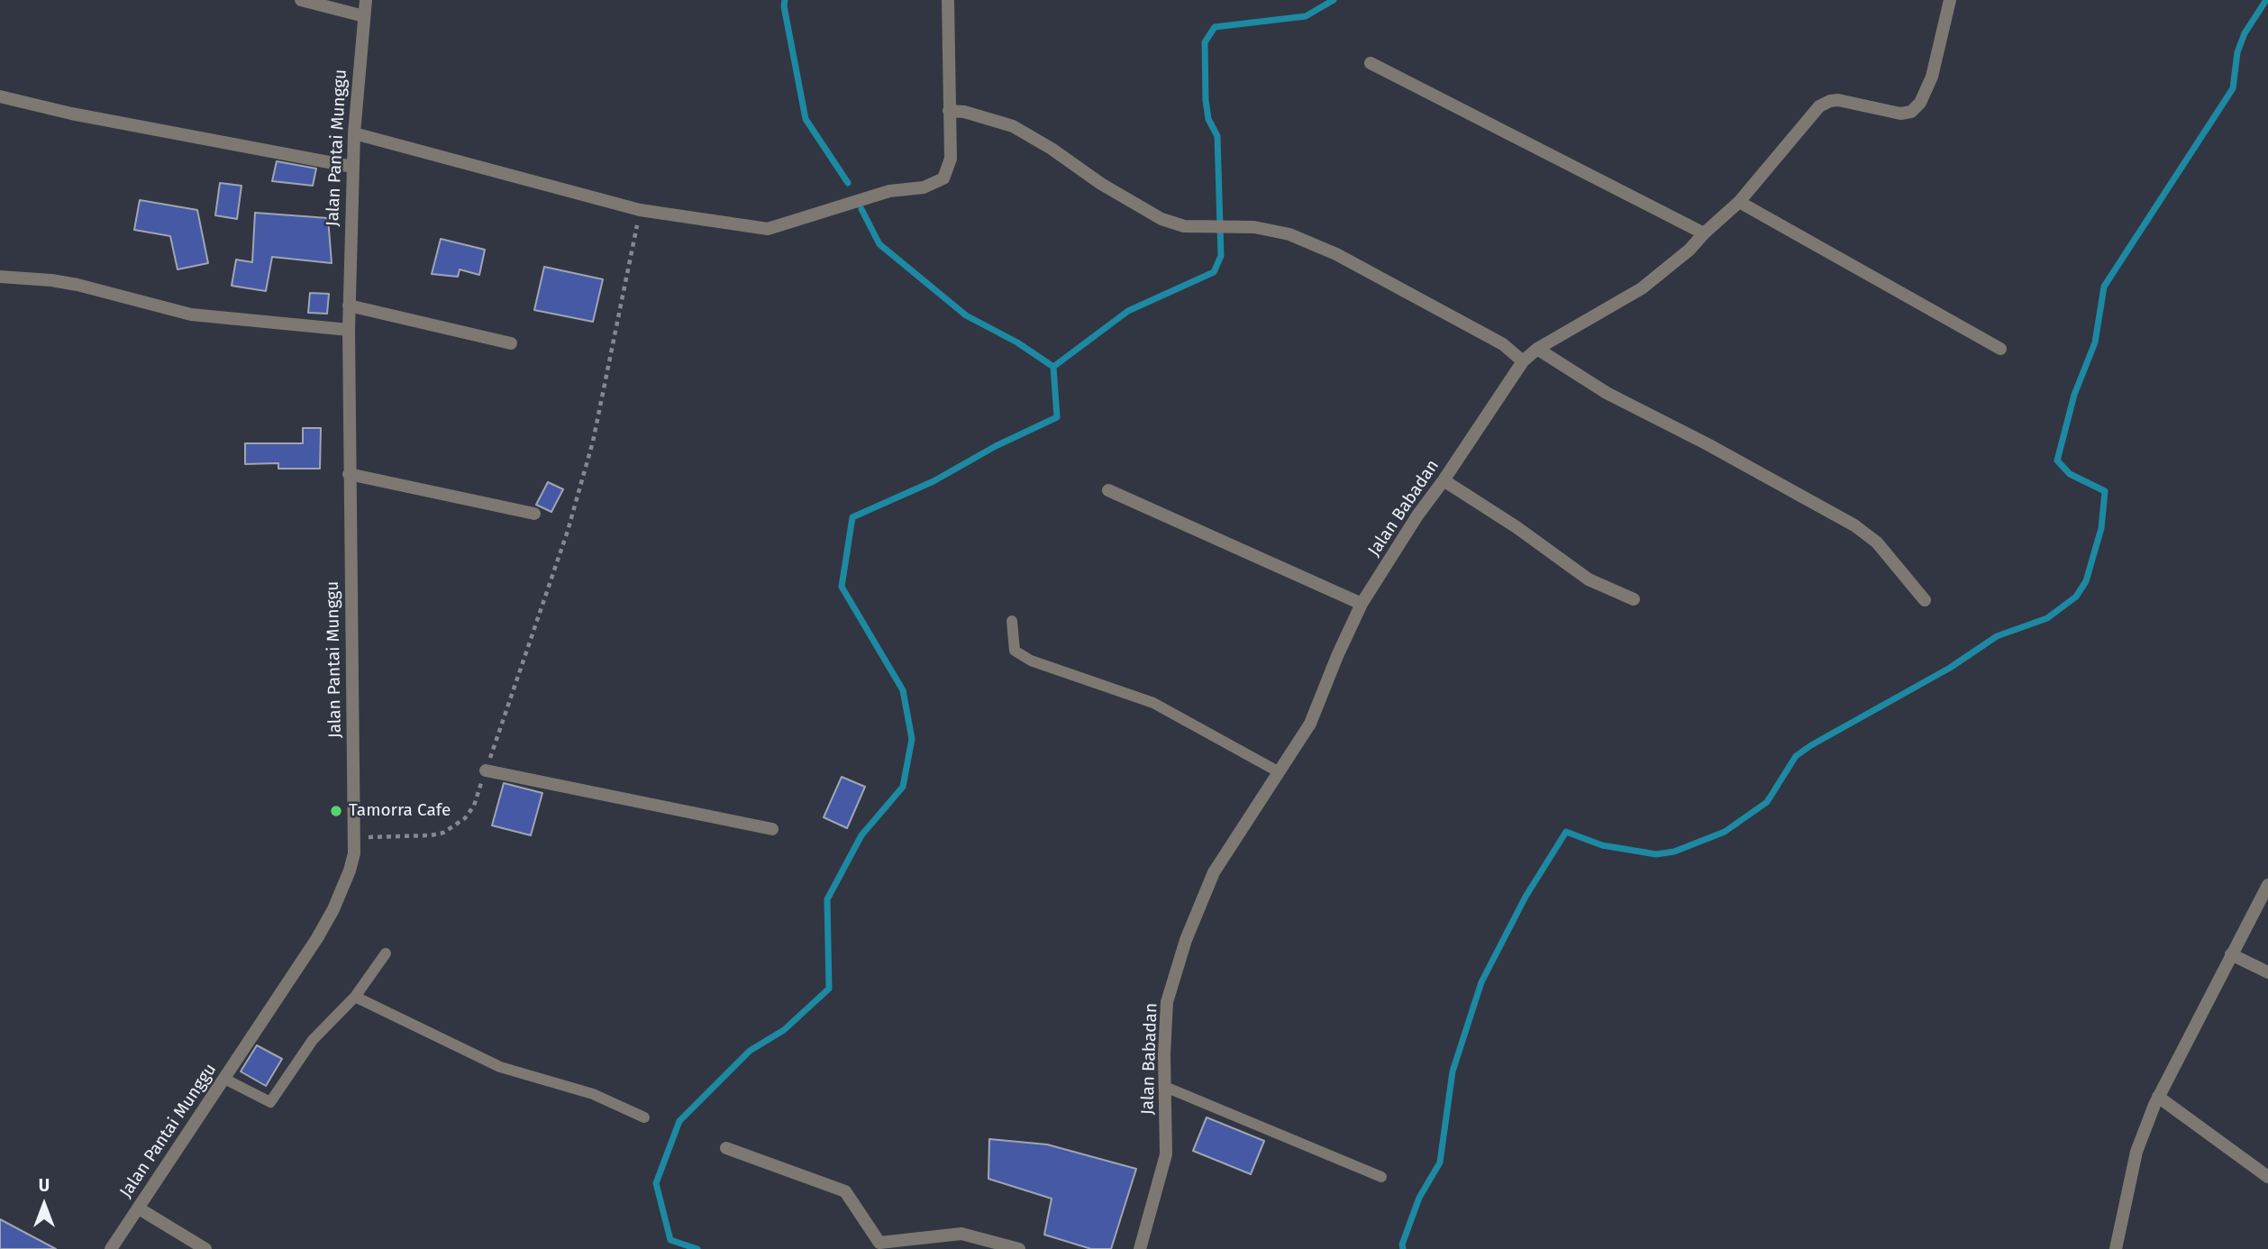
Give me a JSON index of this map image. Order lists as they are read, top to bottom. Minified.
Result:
{"streets":{"street":["Jalan Pantai Munggu","Jalan Babadan"]},"places":["Tamorra Cafe"],"north":"top"}
